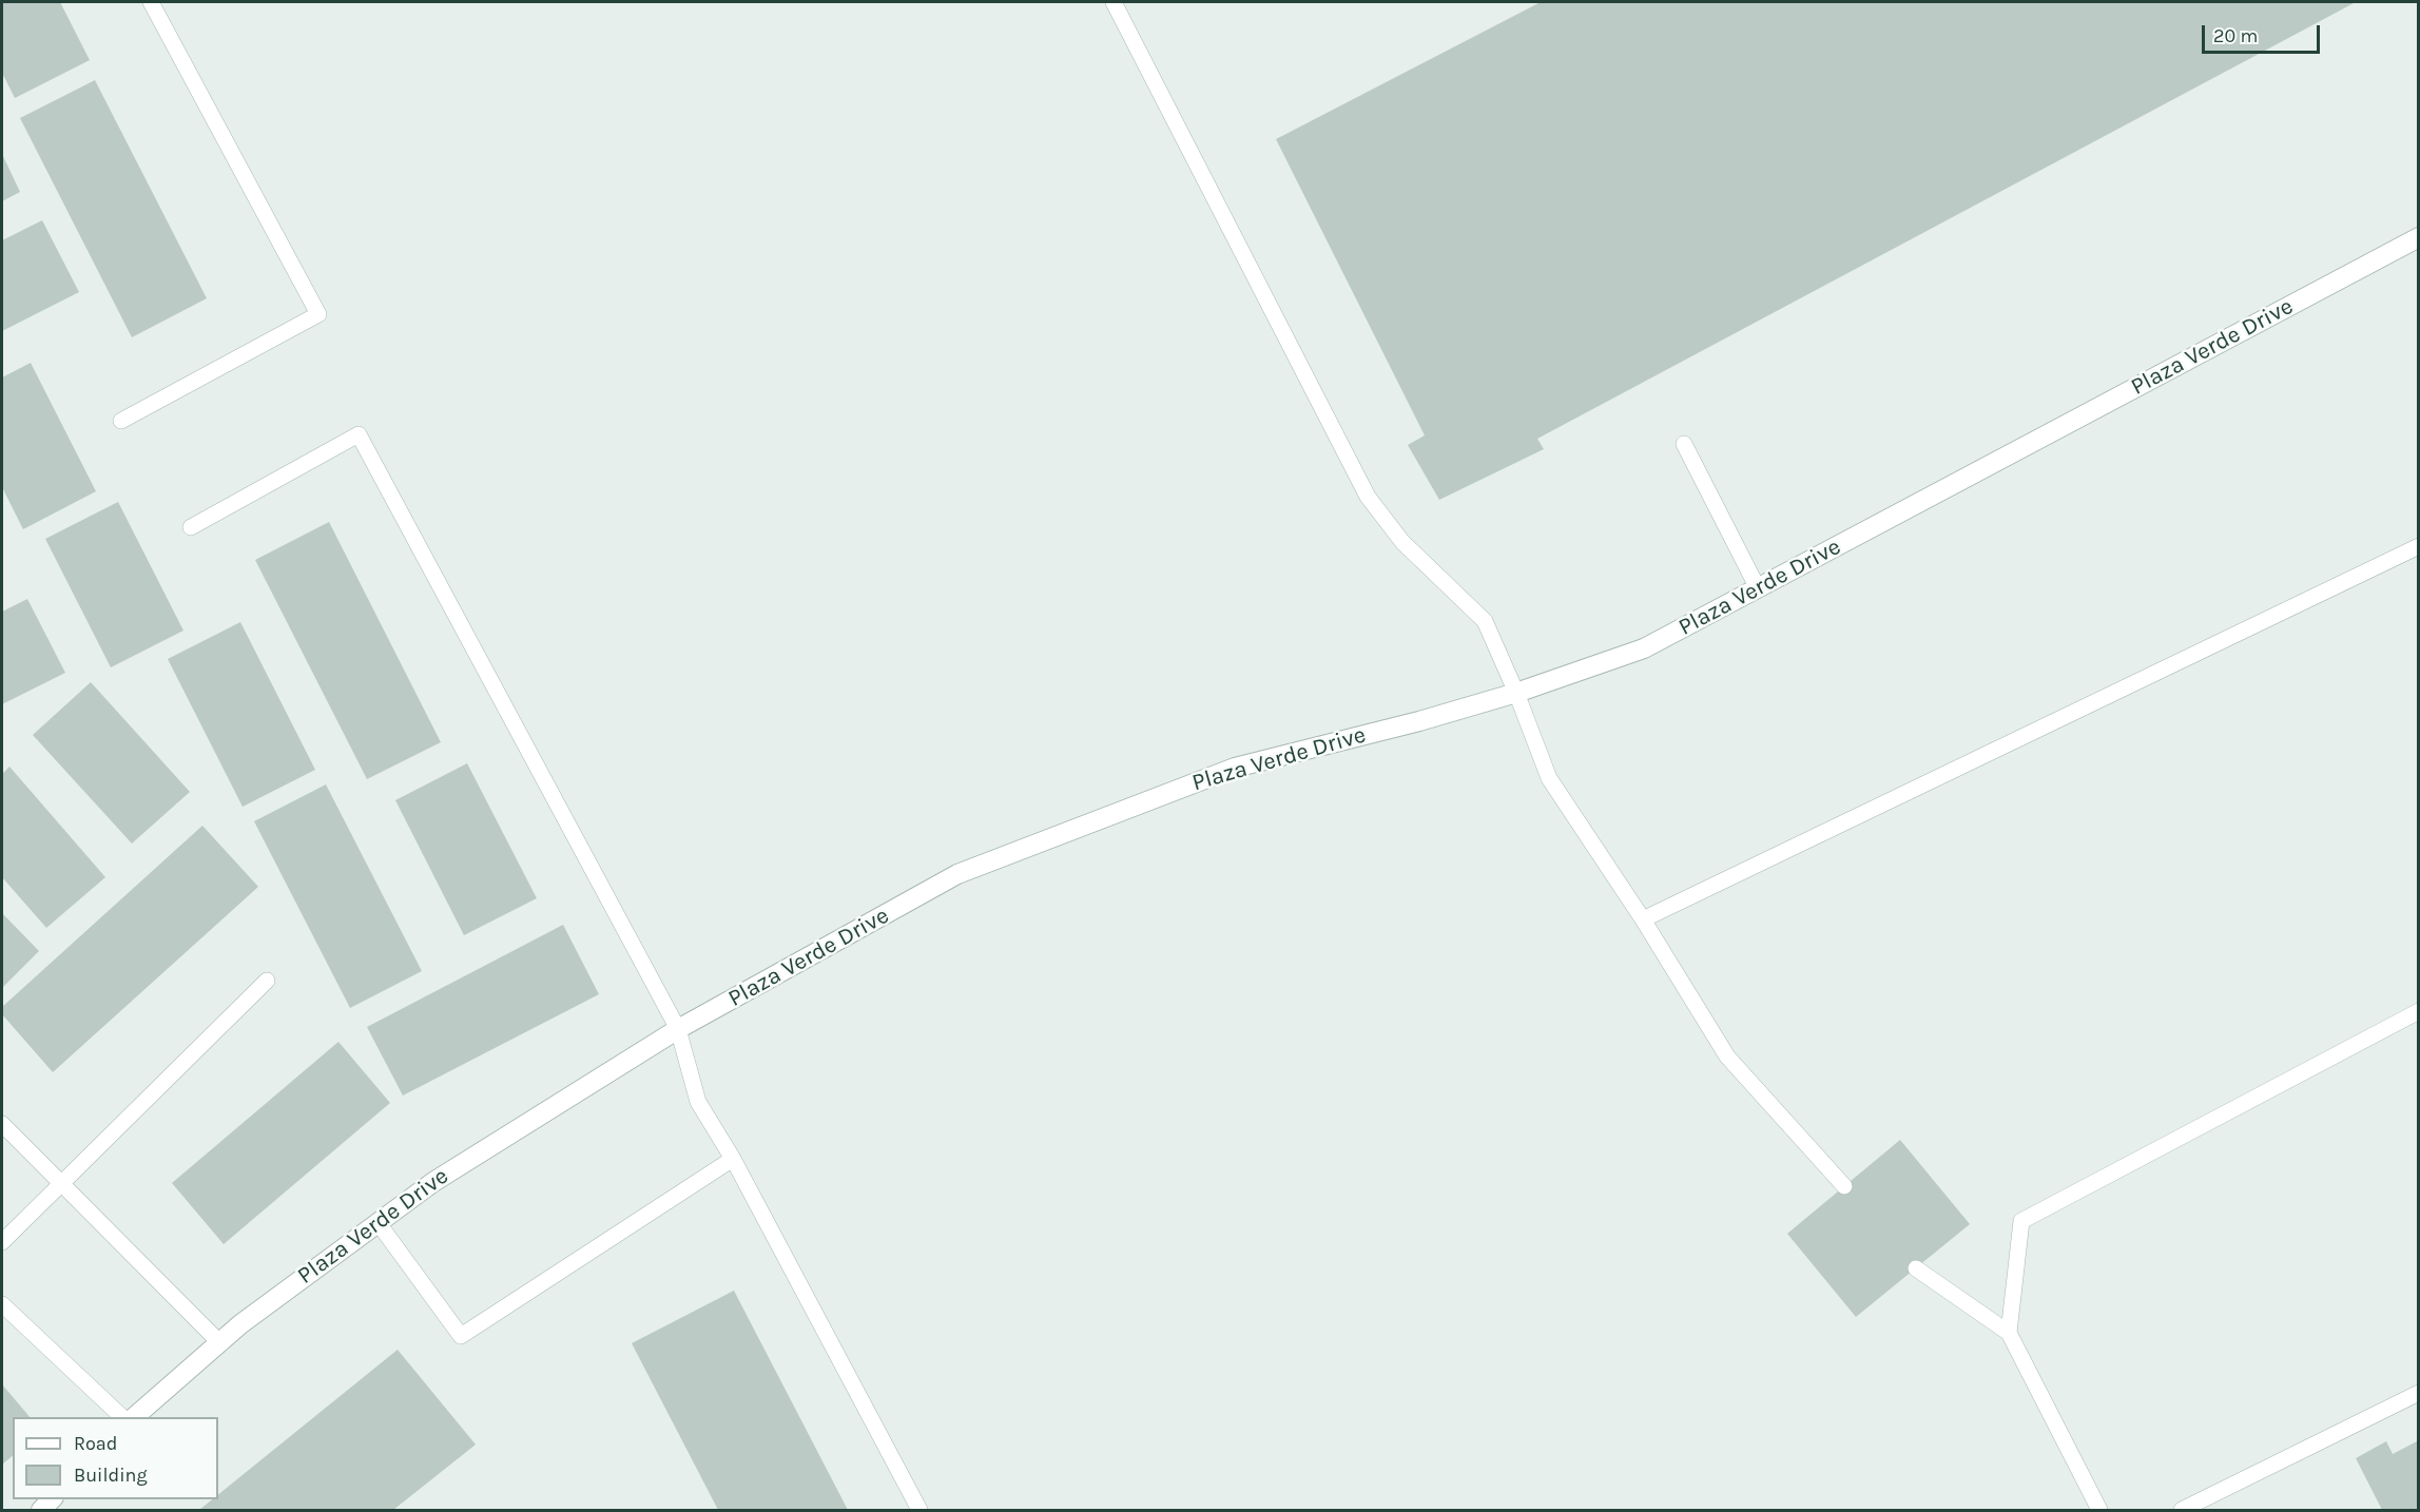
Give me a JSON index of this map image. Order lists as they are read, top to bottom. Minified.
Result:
{"streets":{"street":["Plaza Verde Drive"]},"legend":["Road","Building"],"scale_bar":"20 m"}
